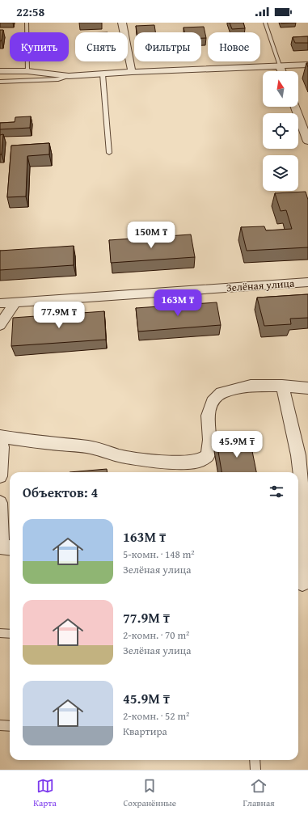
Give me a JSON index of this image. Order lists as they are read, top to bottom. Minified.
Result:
{"streets":{"street":["Зелёная улица"]},"north":"top","page":{"status":"22:58","chip":["Купить","Снять","Фильтры","Новое"],"price":["150M ₸","163M ₸","77.9M ₸","45.9M ₸"],"heading":"Объектов: 4","list":[{"name":"163M ₸","note":"5-комн. · 148 m² · Зелёная улица"},{"name":"77.9M ₸","note":"2-комн. · 70 m² · Зелёная улица"},{"name":"45.9M ₸","note":"2-комн. · 52 m² · Квартира"}],"tabs":["Карта","Сохранённые","Главная"]}}
